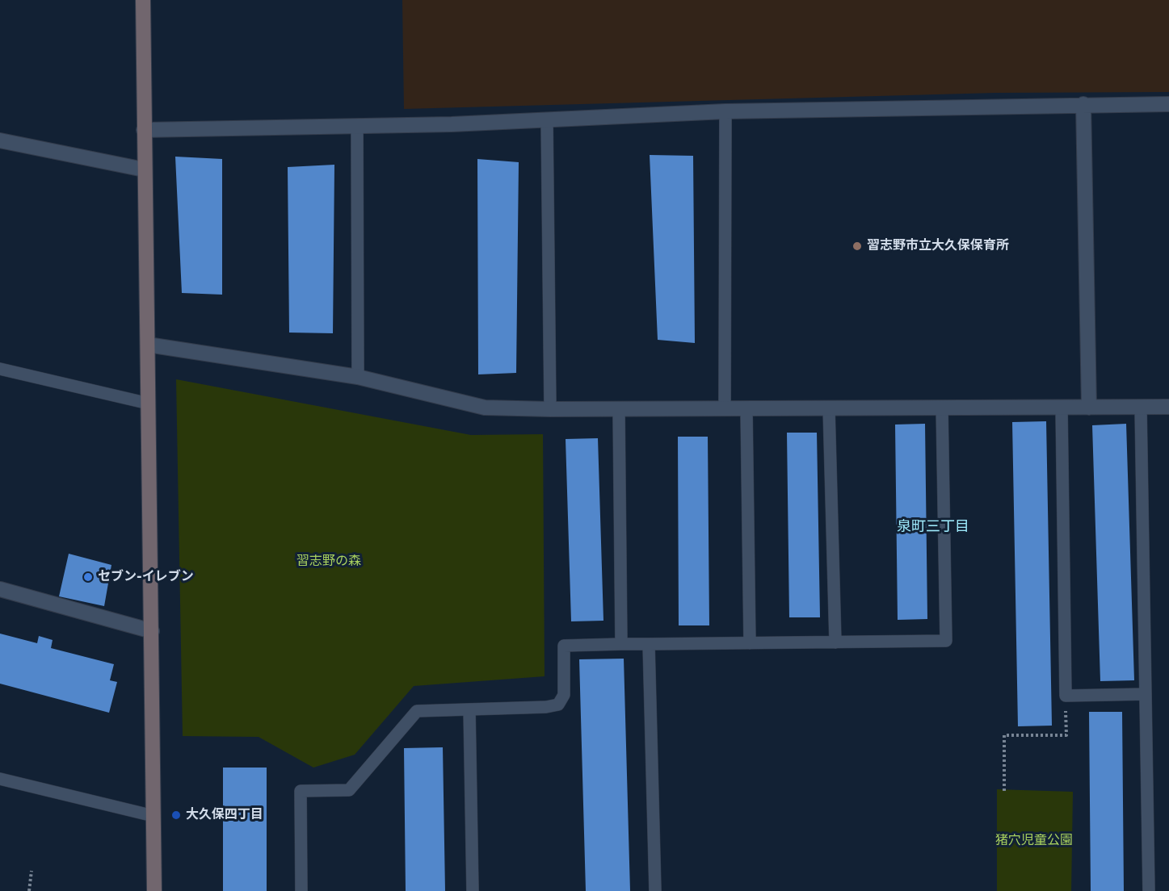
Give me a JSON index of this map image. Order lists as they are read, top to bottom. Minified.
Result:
{"districts":["泉町三丁目"],"parks":["習志野の森","猪穴児童公園"],"places":["習志野市立大久保保育所","セブン-イレブン","大久保四丁目"]}
